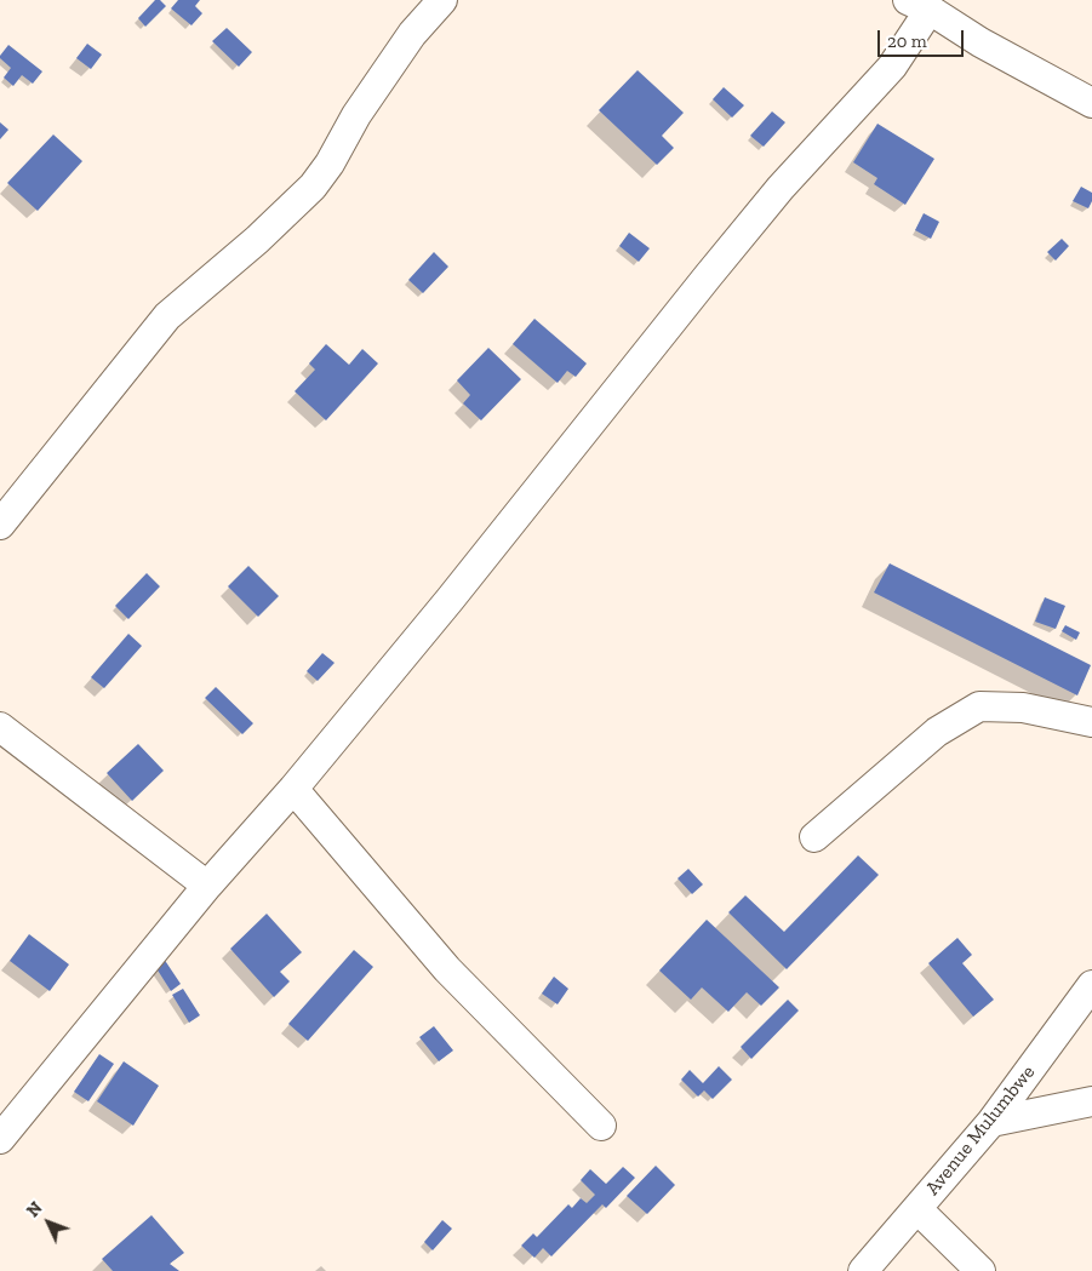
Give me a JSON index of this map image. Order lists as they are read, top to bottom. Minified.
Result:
{"streets":{"street":["Avenue Mulumbwe"]},"scale_bar":"20 m","north":"top left"}
